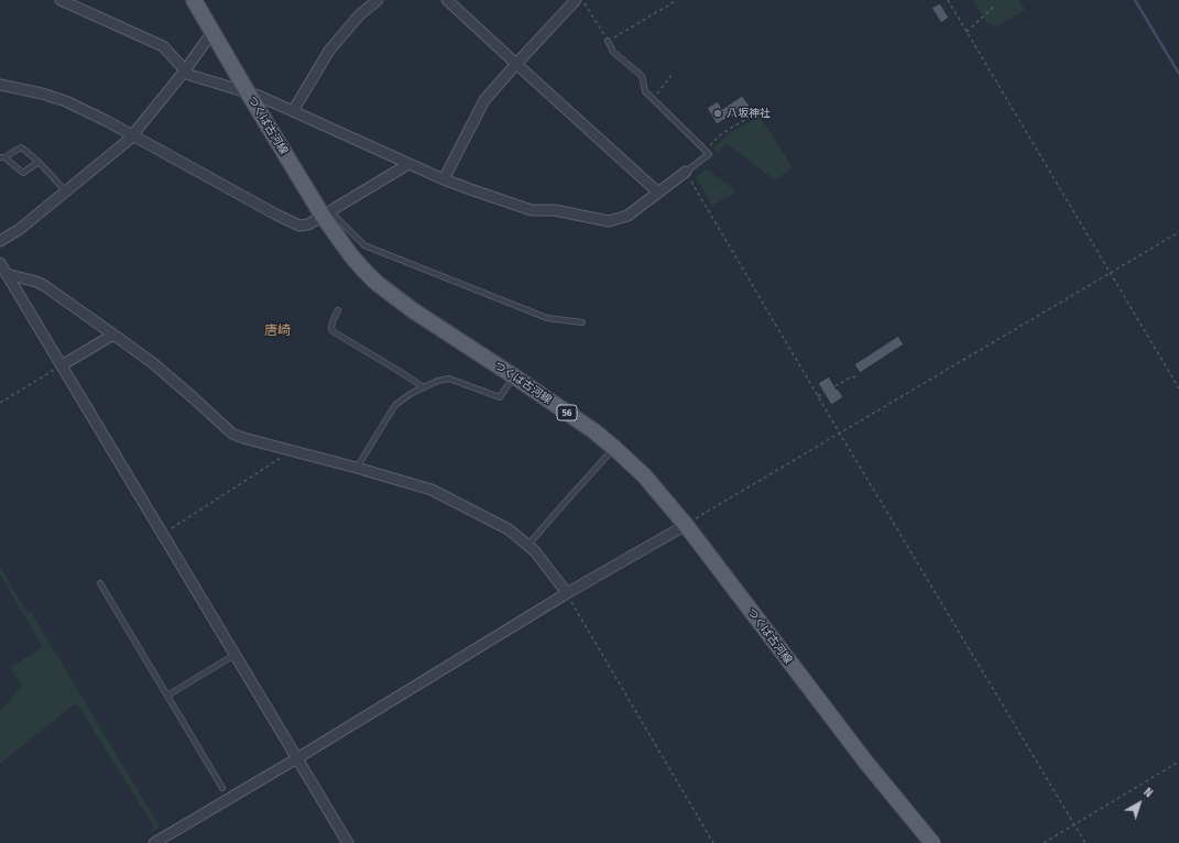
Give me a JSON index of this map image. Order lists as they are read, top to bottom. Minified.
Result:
{"streets":{"main road":["つくば古河線","56"]},"districts":["唐崎"],"places":["八坂神社"],"north":"top right"}
